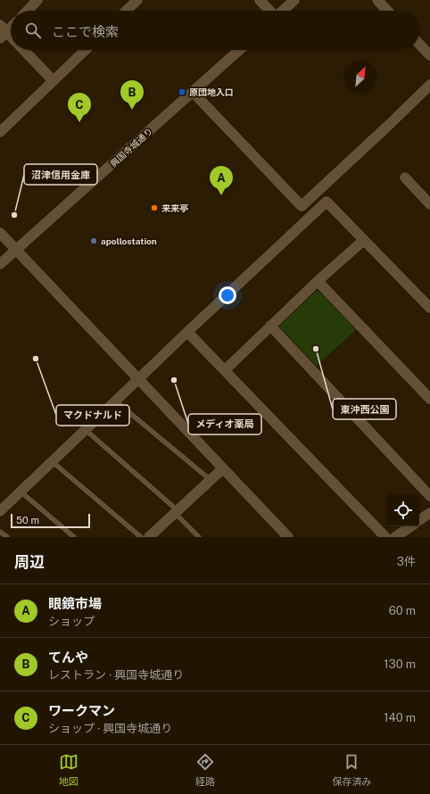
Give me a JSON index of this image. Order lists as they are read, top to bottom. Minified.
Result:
{"streets":{"street":["興国寺城通り"]},"places":{"transit":["原団地入口"],"other":["来来亭","沼津信用金庫","apollostation","東沖西公園","マクドナルド","メディオ薬局"]},"scale_bar":"50 m","north":"top right","page":{"search":"ここで検索","pins":["B","C","A"],"scale":"50 m","heading":["周辺","3件"],"list":[{"mark":"A","name":"眼鏡市場","note":"ショップ","value":"60 m"},{"mark":"B","name":"てんや","note":"レストラン · 興国寺城通り","value":"130 m"},{"mark":"C","name":"ワークマン","note":"ショップ · 興国寺城通り","value":"140 m"}],"nav":["地図","経路","保存済み"]}}
